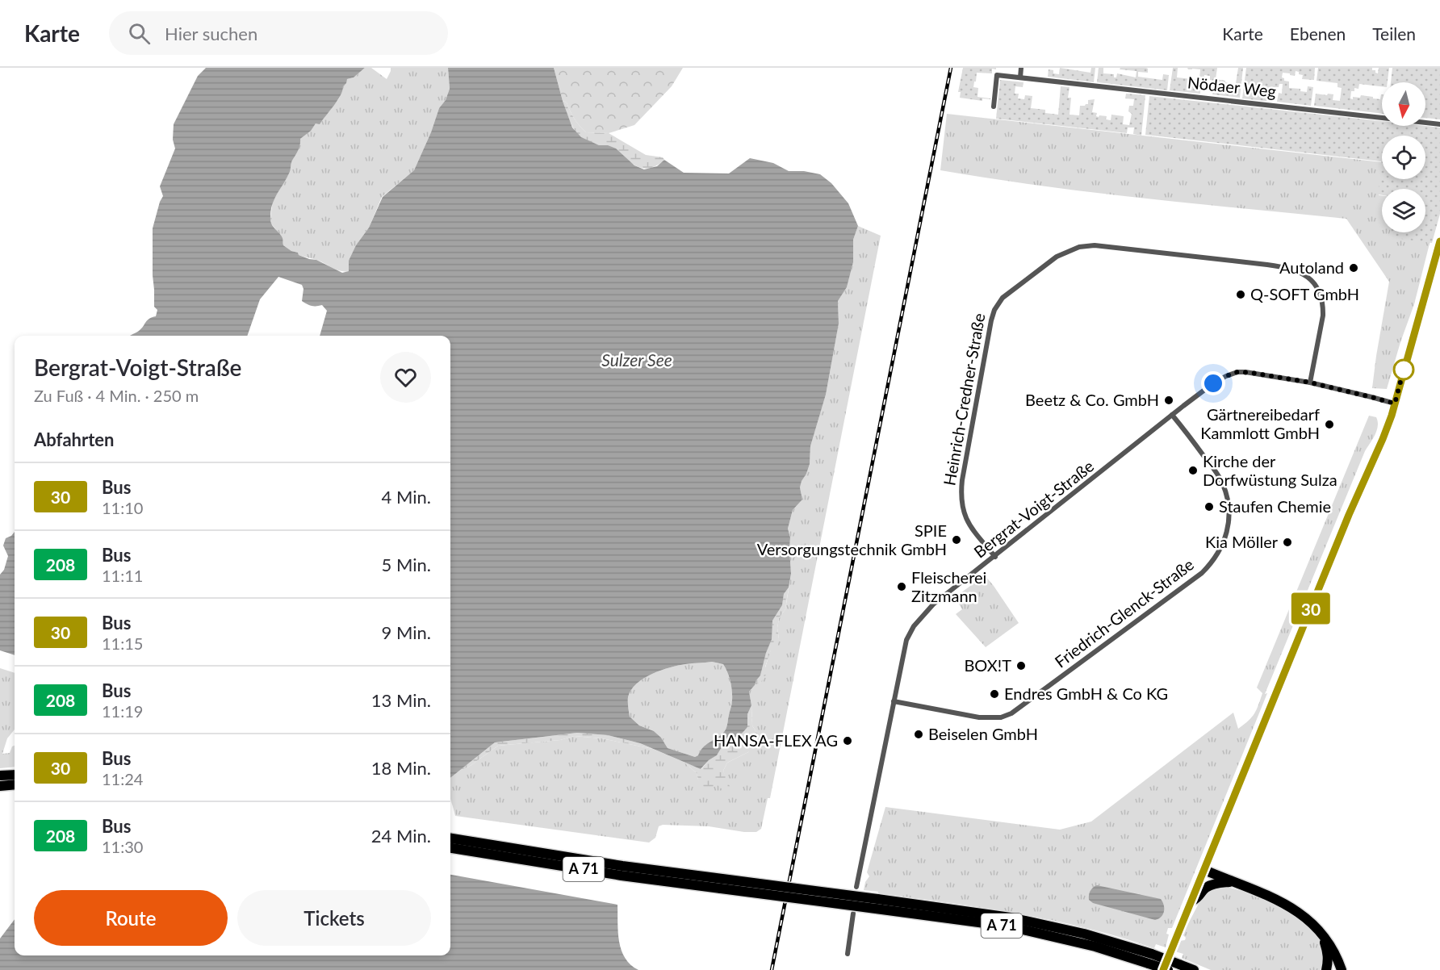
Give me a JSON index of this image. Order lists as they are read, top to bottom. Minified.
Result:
{"streets":{"highway":["A 71"],"street":["Nödaer Weg","Heinrich-Credner-Straße","Bergrat-Voigt-Straße","Friedrich-Glenck-Straße"]},"crossings":[["Heinrich-Credner-Straße","Bergrat-Voigt-Straße"],["Bergrat-Voigt-Straße","Friedrich-Glenck-Straße"]],"water":["Sulzer See"],"places":["Autoland","Q-SOFT GmbH","Beetz & Co. GmbH","Gärtnereibedarf Kammlott GmbH","Kirche der Dorfwüstung Sulza","Staufen Chemie","SPIE Versorgungstechnik GmbH","Kia Möller","Fleischerei Zitzmann","BOX!T","Endres GmbH & Co KG","Beiselen GmbH","HANSA-FLEX AG"],"lines":["bus line 30"],"north":"bottom","page":{"header":"Karte","search":"Hier suchen","nav":["Karte","Ebenen","Teilen"],"on_map":"30","heading":[["Bergrat-Voigt-Straße","Zu Fuß · 4 Min. · 250 m"],"Abfahrten"],"list":[{"mark":"30","name":"Bus","note":"11:10","value":"4 Min."},{"mark":"208","name":"Bus","note":"11:11","value":"5 Min."},{"mark":"30","name":"Bus","note":"11:15","value":"9 Min."},{"mark":"208","name":"Bus","note":"11:19","value":"13 Min."},{"mark":"30","name":"Bus","note":"11:24","value":"18 Min."},{"mark":"208","name":"Bus","note":"11:30","value":"24 Min."}],"buttons":["Route","Tickets"]}}
